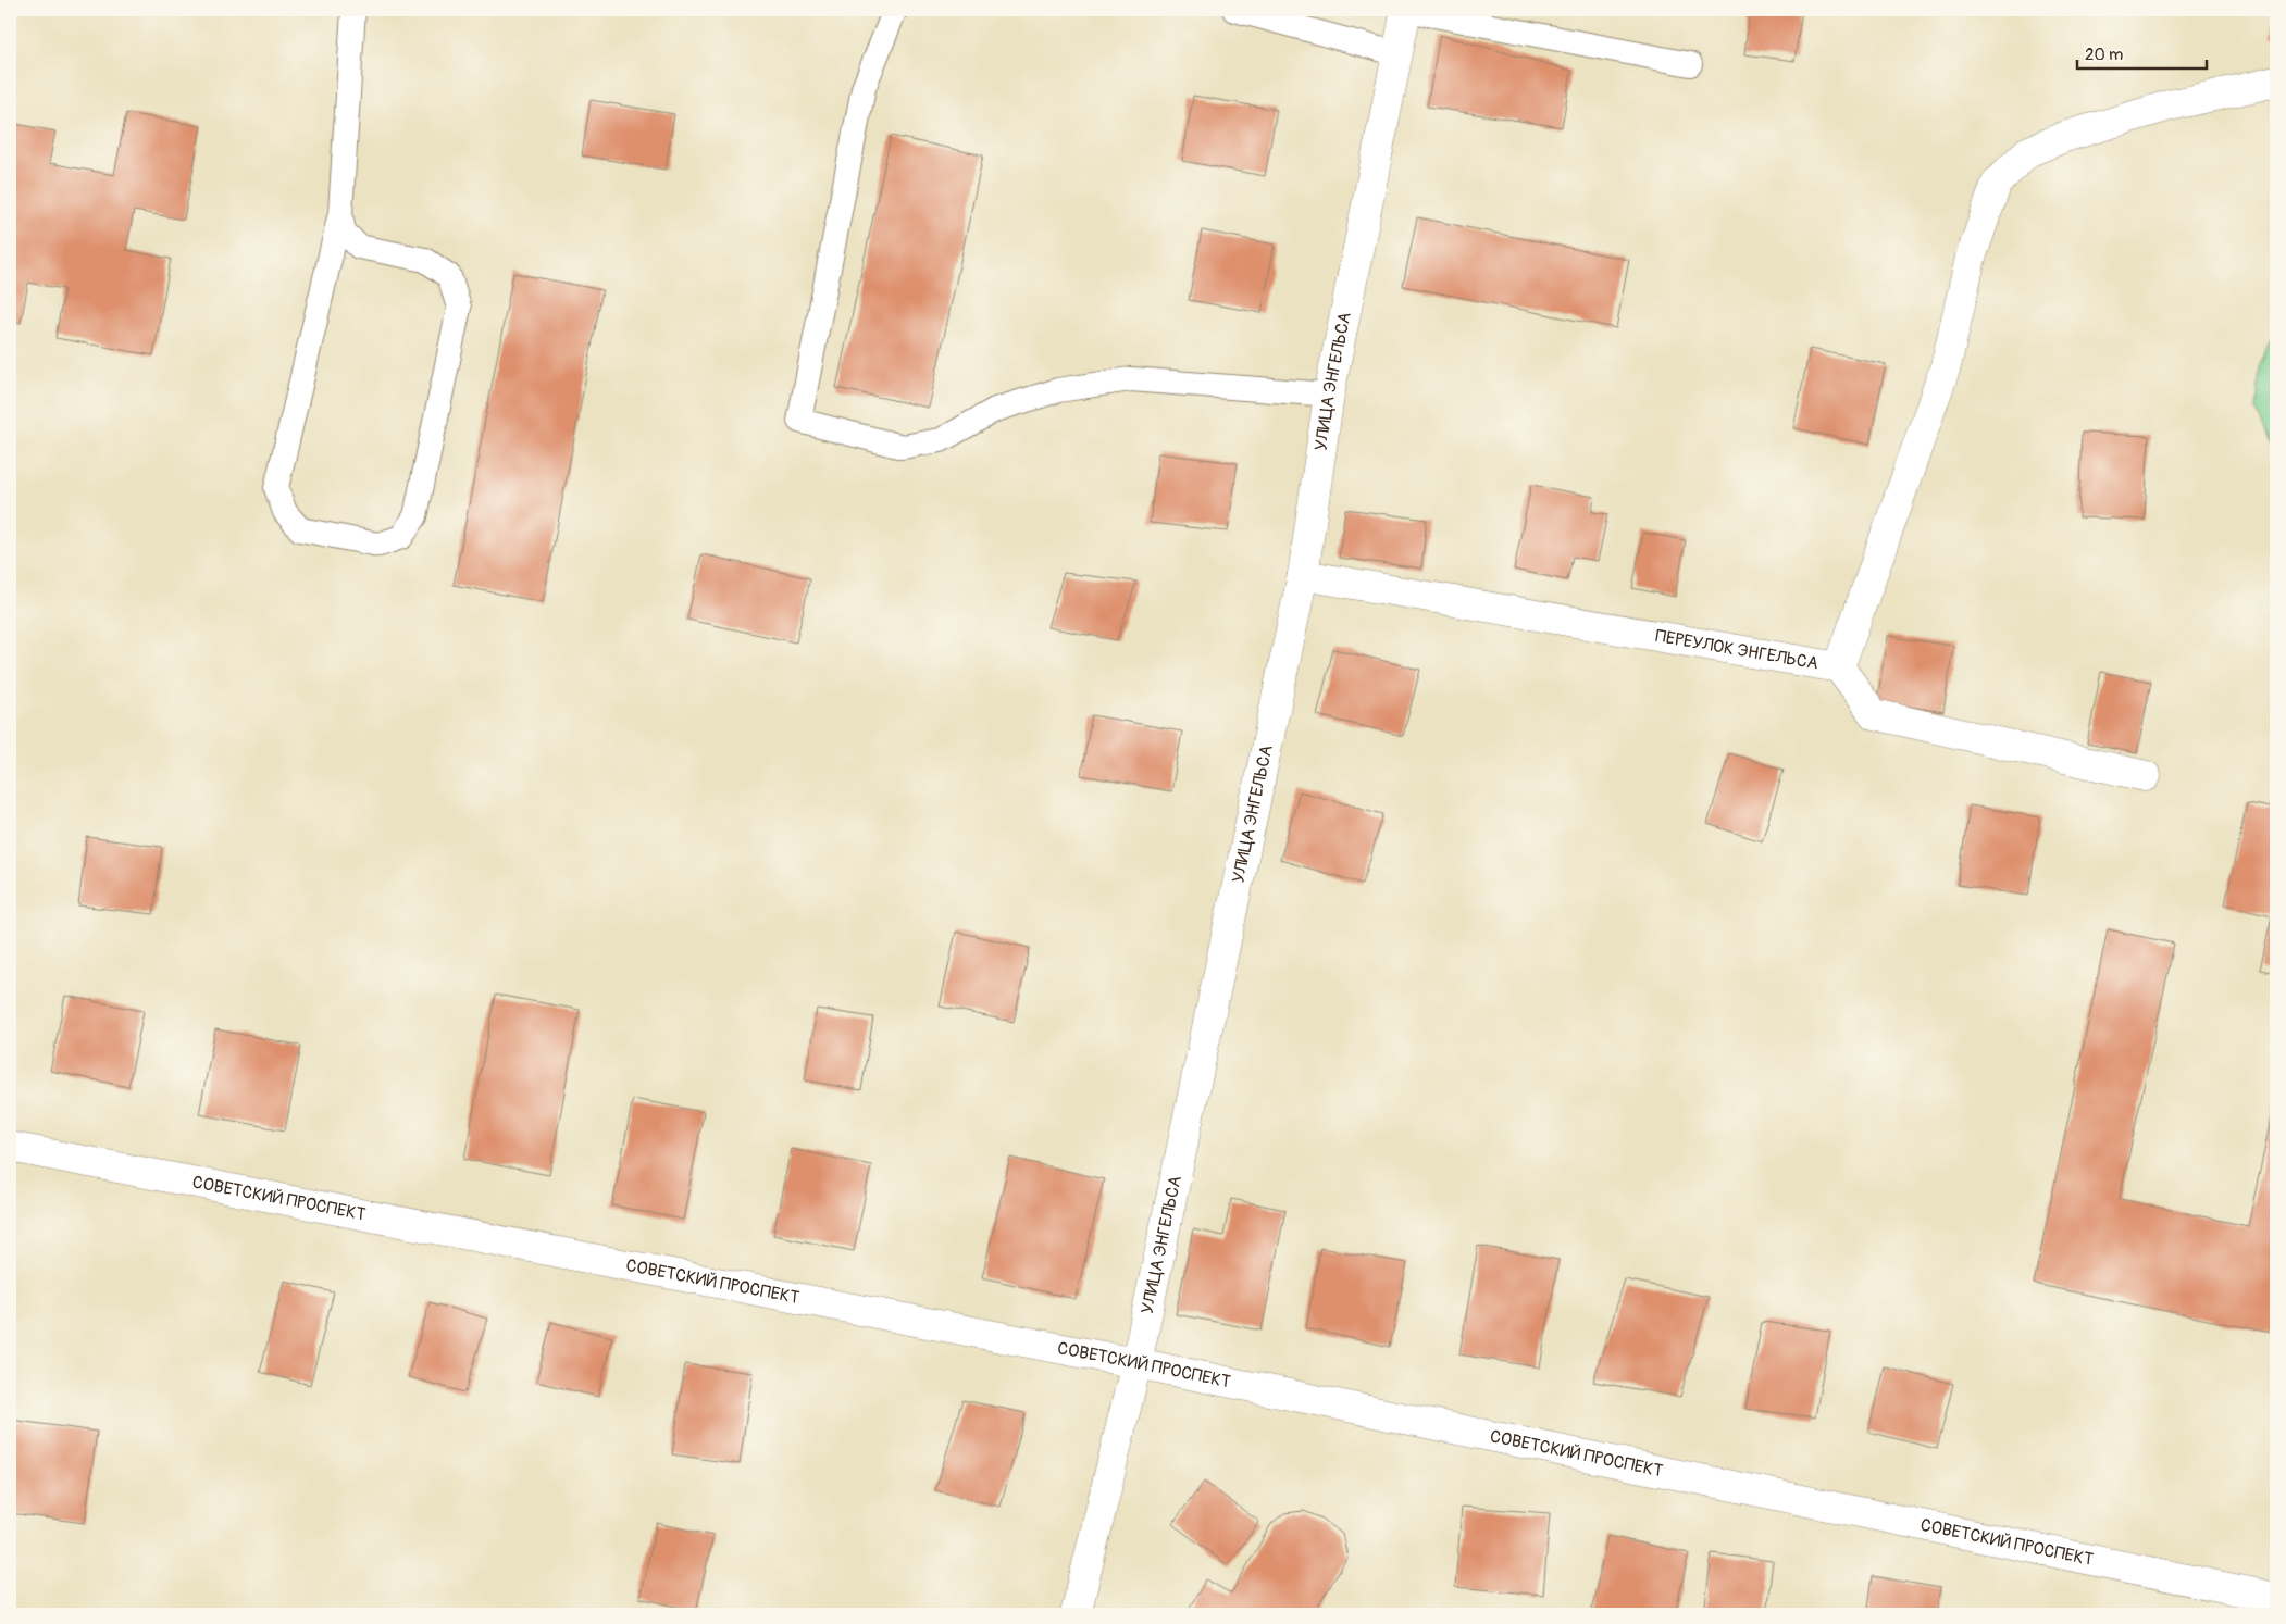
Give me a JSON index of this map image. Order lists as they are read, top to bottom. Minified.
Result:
{"streets":{"street":["УЛИЦА ЭНГЕЛЬСА","ПЕРЕУЛОК ЭНГЕЛЬСА","СОВЕТСКИЙ ПРОСПЕКТ"]},"crossings":[["УЛИЦА ЭНГЕЛЬСА","ПЕРЕУЛОК ЭНГЕЛЬСА"],["УЛИЦА ЭНГЕЛЬСА","СОВЕТСКИЙ ПРОСПЕКТ"]],"scale_bar":"20 m"}
